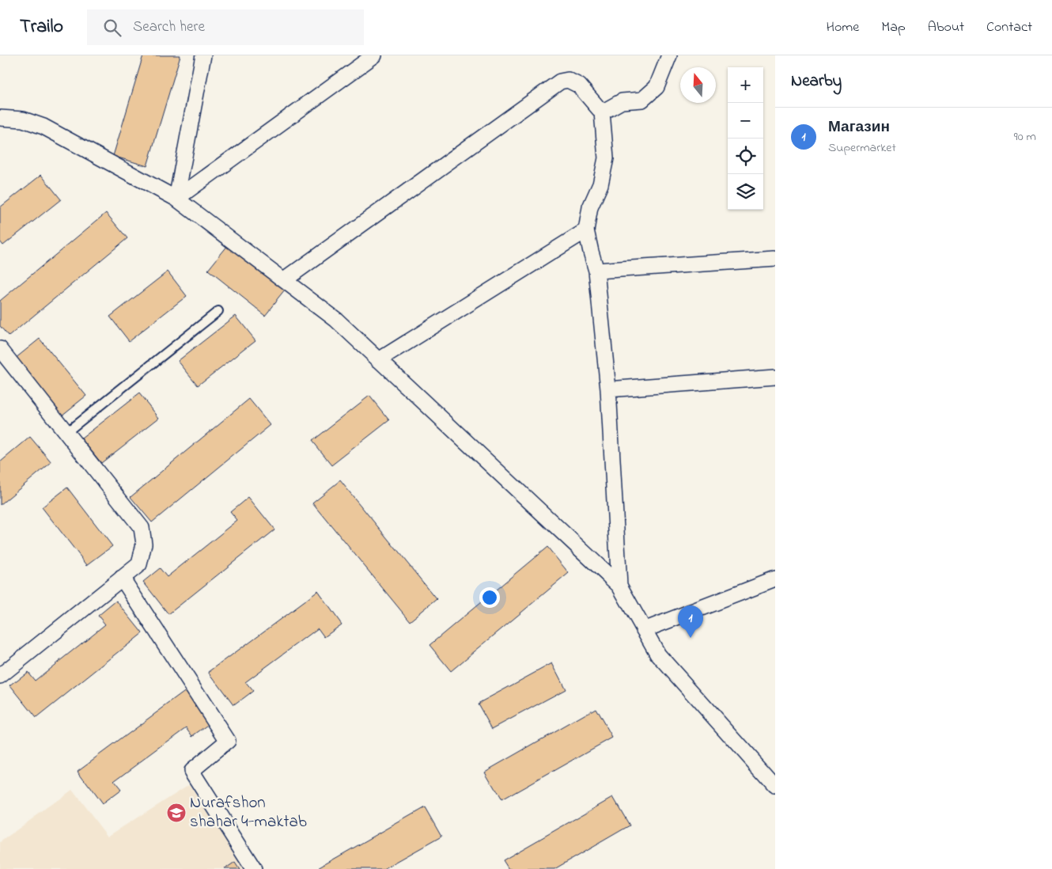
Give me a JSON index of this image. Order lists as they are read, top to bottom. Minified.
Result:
{"places":{"school or university":["Nurafshon shahar 4-maktab"]},"north":"top","page":{"header":"Trailo","search":"Search here","nav":["Home","Map","About","Contact"],"heading":"Nearby","map_buttons":["+","−"],"list":[{"mark":"1","name":"Магазин","note":"Supermarket","value":"90 m"}],"pins":"1"}}
